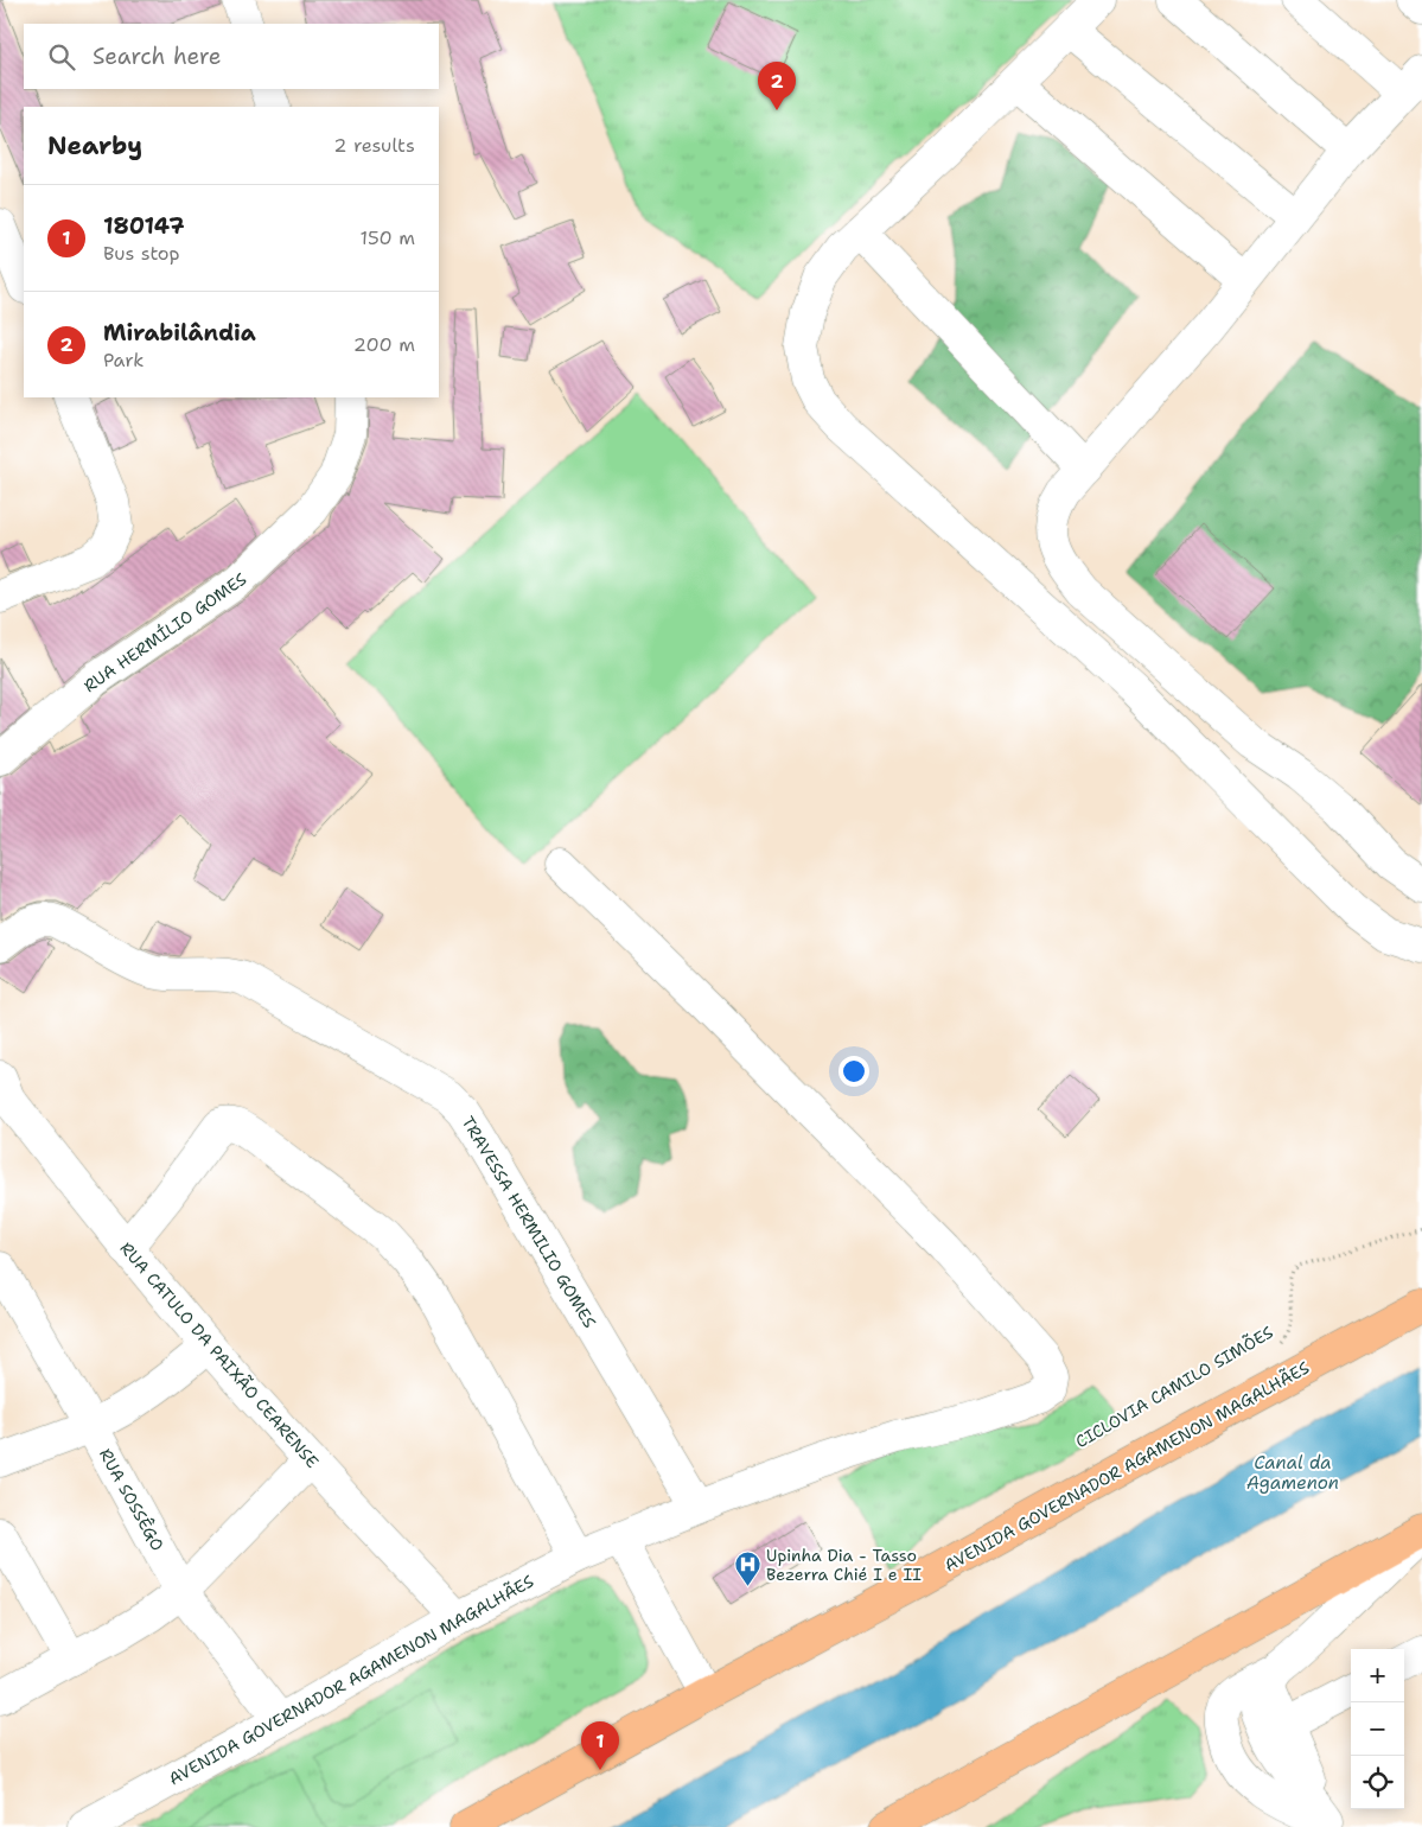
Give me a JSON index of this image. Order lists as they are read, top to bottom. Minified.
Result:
{"streets":{"highway":["AVENIDA GOVERNADOR AGAMENON MAGALHÃES"],"street":["RUA HERMÍLIO GOMES","TRAVESSA HERMILIO GOMES","RUA CATULO DA PAIXÃO CEARENSE","RUA SOSSÊGO"],"path":["CICLOVIA CAMILO SIMÕES"]},"crossings":[["TRAVESSA HERMILIO GOMES","AVENIDA GOVERNADOR AGAMENON MAGALHÃES"],["RUA CATULO DA PAIXÃO CEARENSE","AVENIDA GOVERNADOR AGAMENON MAGALHÃES"],["AVENIDA GOVERNADOR AGAMENON MAGALHÃES","RUA SOSSÊGO"]],"water":["Canal da Agamenon"],"places":{"hospital":["Upinha Dia - Tasso Bezerra Chié I e II"]},"page":{"search":"Search here","pins":["2","1"],"heading":["Nearby","2 results"],"list":[{"mark":"1","name":"180147","note":"Bus stop","value":"150 m"},{"mark":"2","name":"Mirabilândia","note":"Park","value":"200 m"}],"map_buttons":["+","−"]}}
